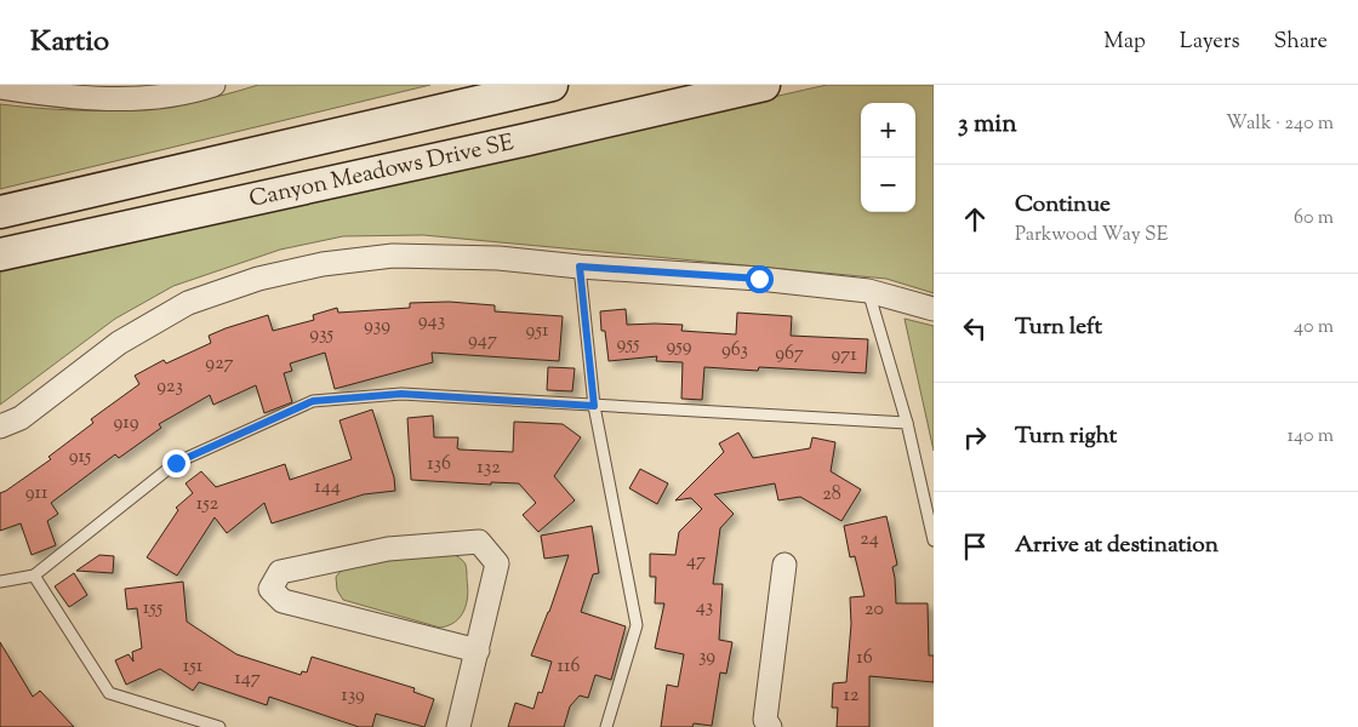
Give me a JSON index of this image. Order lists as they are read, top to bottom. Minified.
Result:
{"streets":{"main road":["Canyon Meadows Drive SE"]},"house_numbers":["943","939","951","935","947","955","959","963","967","971","927","923","919","915","136","132","144","911","28","152","24","47","43","155","20","39","16","151","116","147","139","12"],"page":{"header":"Kartio","nav":["Map","Layers","Share"],"heading":["3 min","Walk · 240 m"],"map_buttons":["+","−"],"list":[["Continue","Parkwood Way SE","60 m"],["Turn left","40 m"],["Turn right","140 m"],"Arrive at destination"]}}
